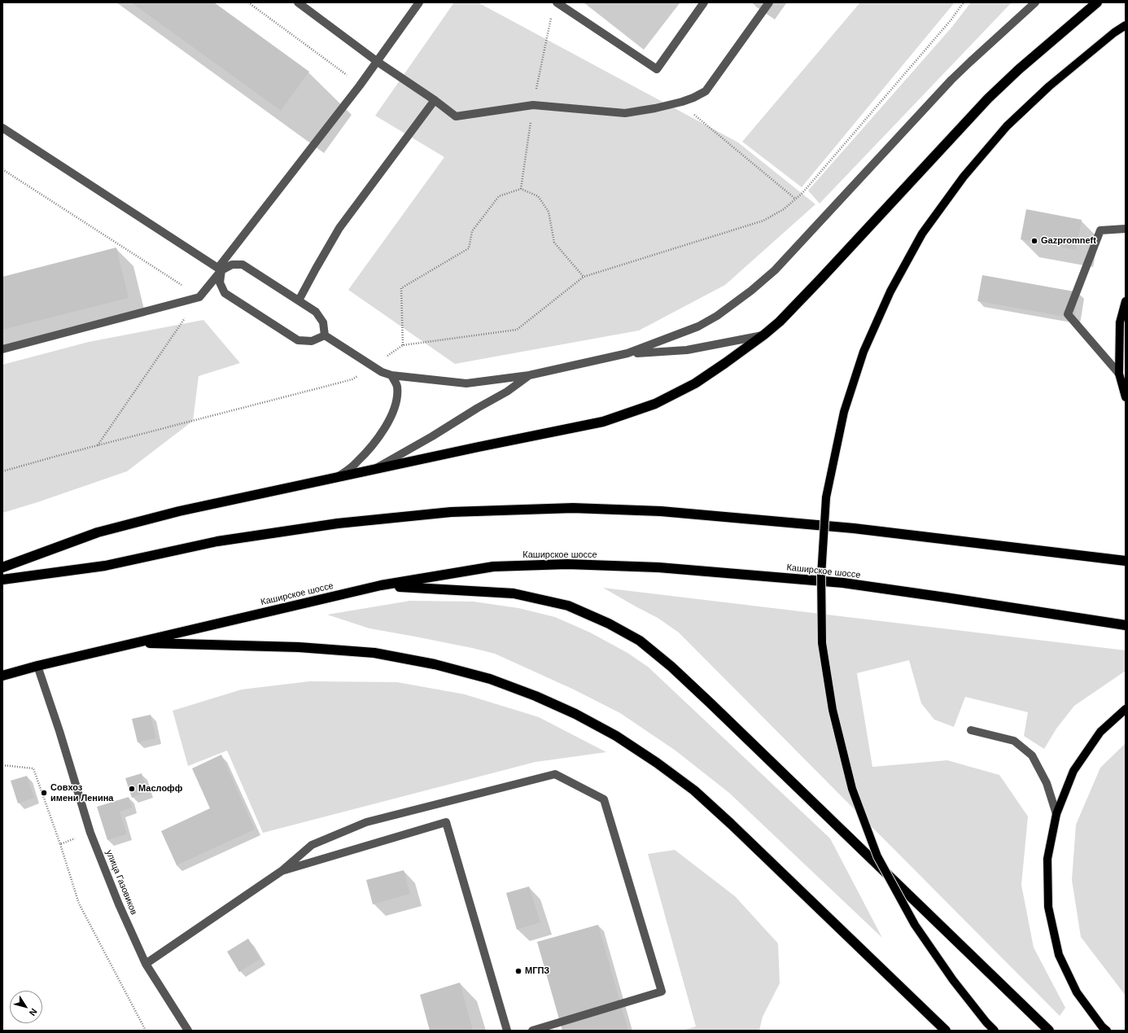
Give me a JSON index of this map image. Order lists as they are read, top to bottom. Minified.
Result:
{"streets":{"highway":["Каширское шоссе"],"street":["улица Газовиков"]},"crossings":[["Каширское шоссе","улица Газовиков"]],"places":["Gazpromneft","Маслофф","Совхоз имени Ленина","МГПЗ"],"north":"bottom right"}
